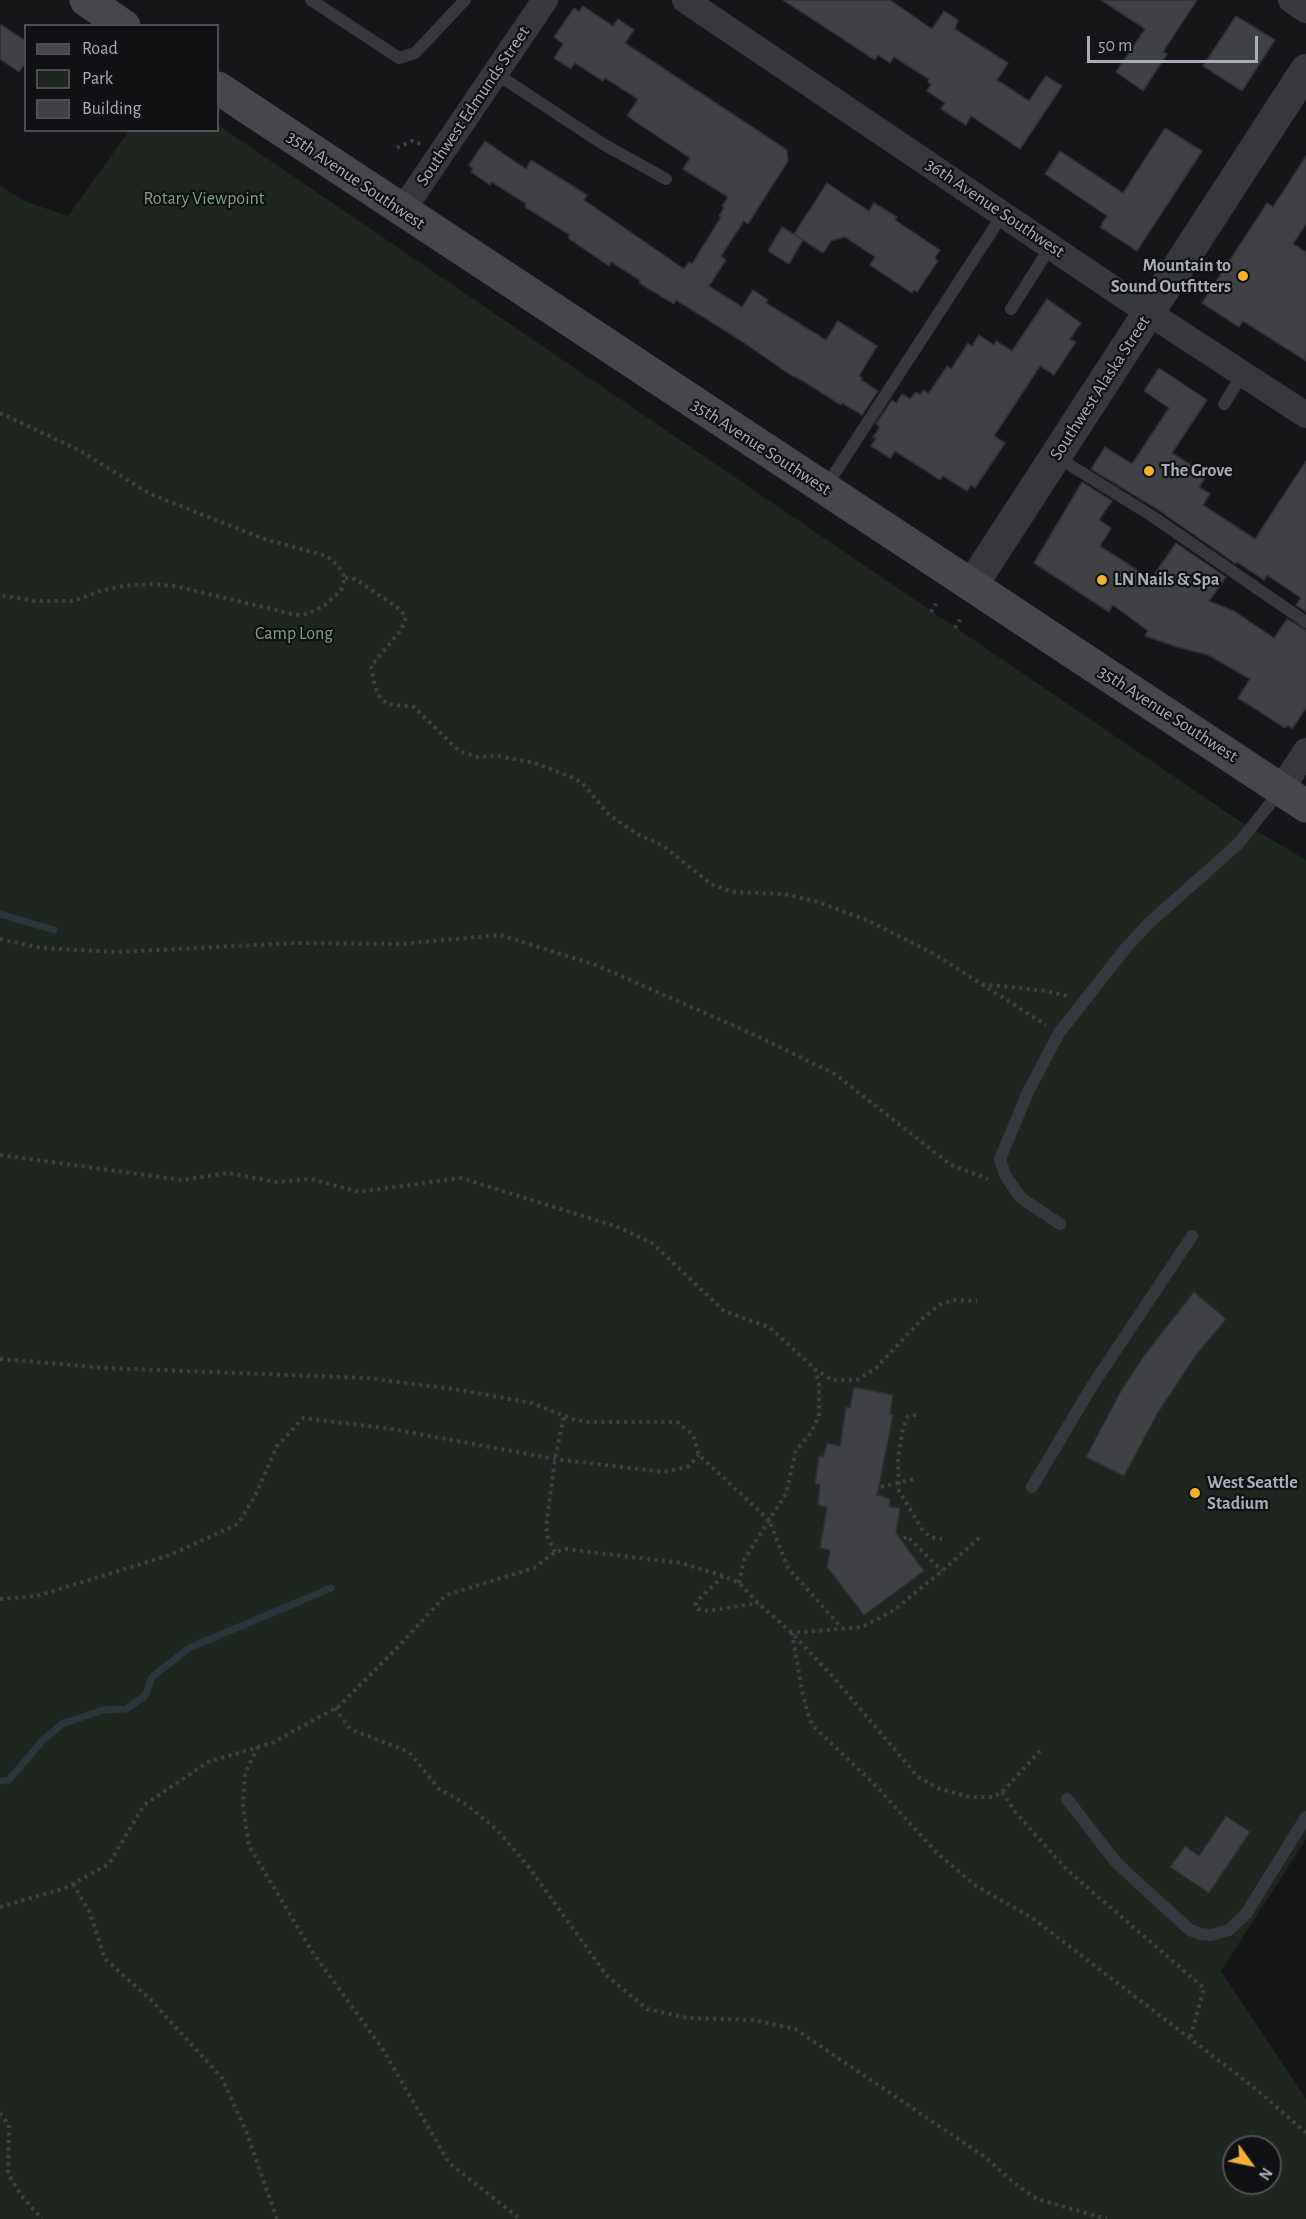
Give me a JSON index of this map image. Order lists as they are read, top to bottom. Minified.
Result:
{"streets":{"main road":["35th Avenue Southwest"],"street":["Southwest Edmunds Street","36th Avenue Southwest","Southwest Alaska Street"]},"crossings":[["Southwest Edmunds Street","35th Avenue Southwest"],["35th Avenue Southwest","Southwest Alaska Street"],["36th Avenue Southwest","Southwest Alaska Street"]],"parks":["Rotary Viewpoint","Camp Long"],"places":["Mountain to Sound Outfitters","The Grove","LN Nails & Spa","West Seattle Stadium"],"legend":["Road","Park","Building"],"scale_bar":"50 m","north":"bottom right"}
